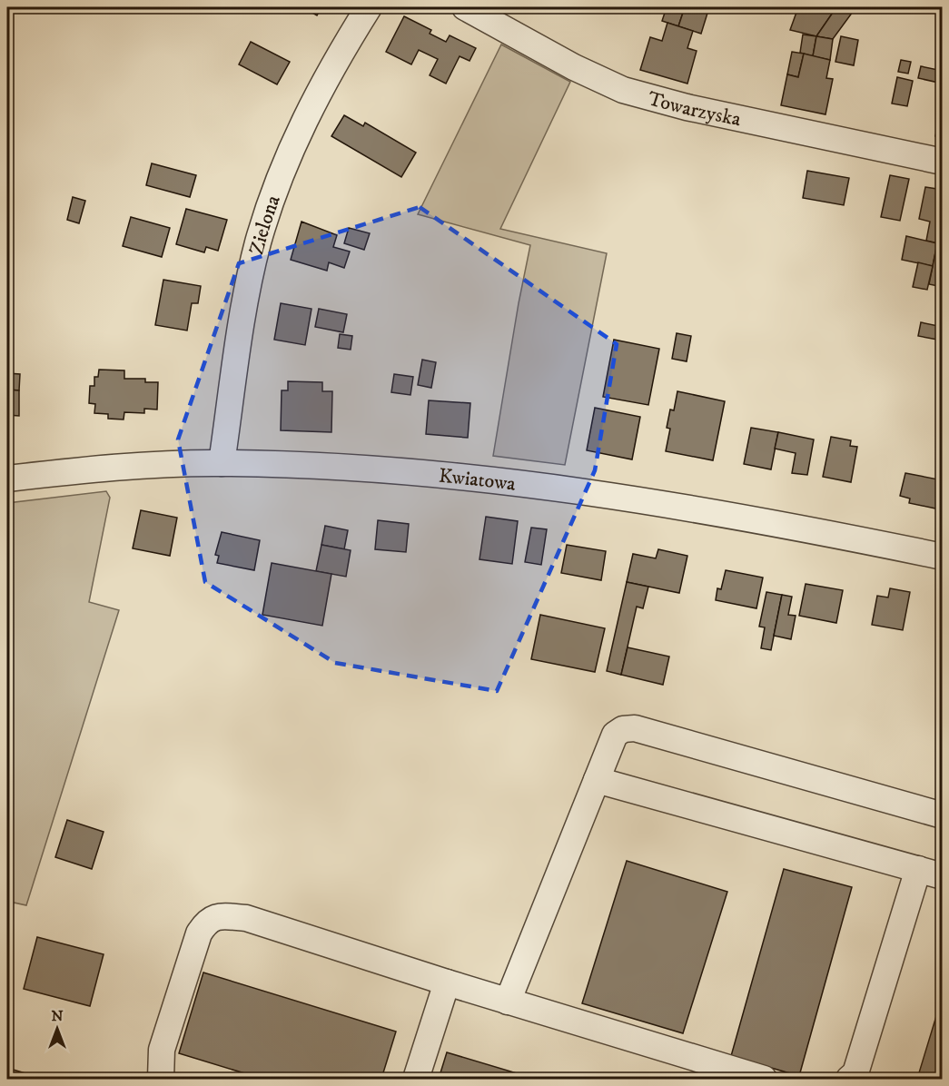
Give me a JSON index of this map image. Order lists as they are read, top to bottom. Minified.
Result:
{"streets":{"street":["Towarzyska","Zielona","Kwiatowa"]},"crossings":[["Zielona","Kwiatowa"]],"north":"top"}
